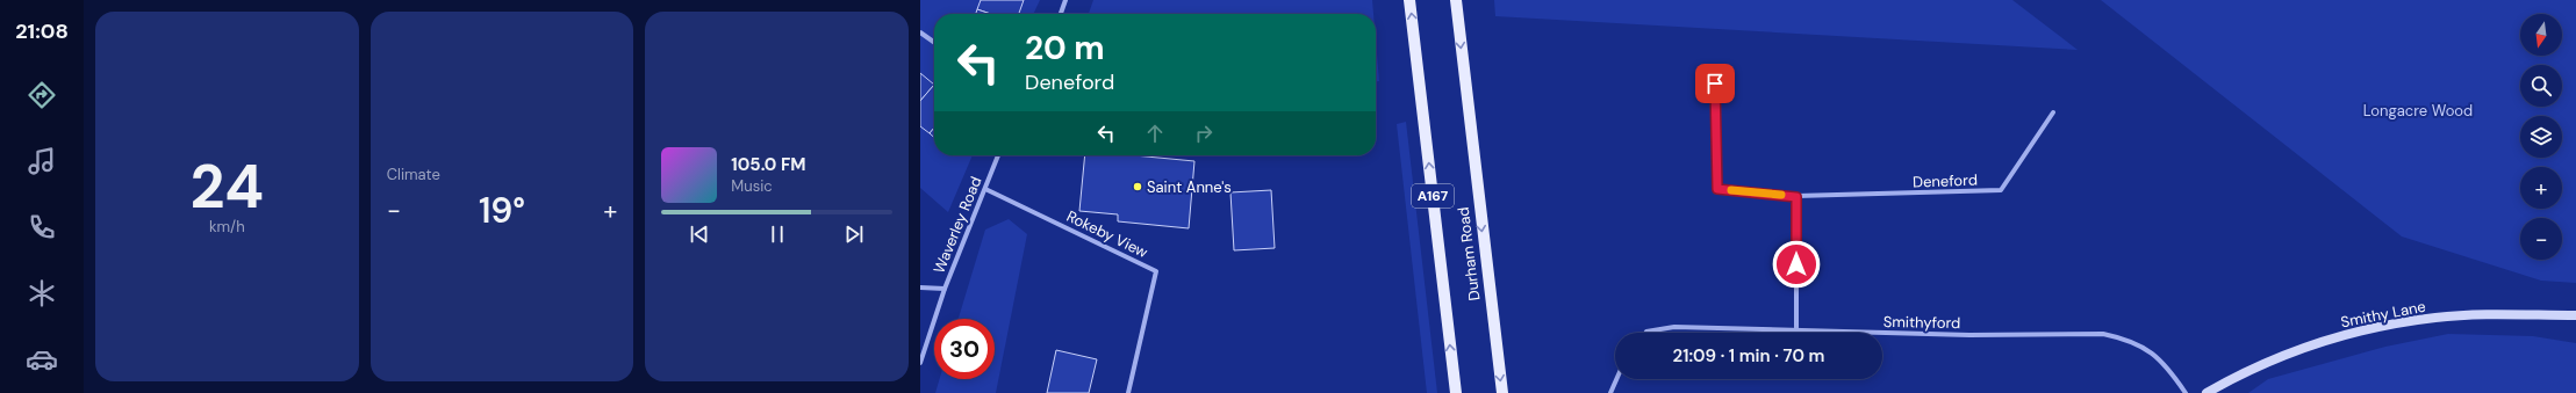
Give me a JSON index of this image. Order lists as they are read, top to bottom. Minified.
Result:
{"streets":{"main road":["A167","Durham Road"],"street":["Deneford","Waverley Road","Rokeby View","Smithy Lane","Smithyford"]},"crossings":[["Waverley Road","Rokeby View"]],"parks":["Longacre Wood"],"places":["Saint Anne's"],"north":"bottom","page":{"tabs":"21:08","tile":[["24","km/h"],"Climate"],"map_buttons":["+","−"],"turn":["20 m","Deneford"],"song":["105.0 FM","Music"],"heat":["−","19°","+"],"limit":"30","trip":"21:09 · 1 min · 70 m"}}
